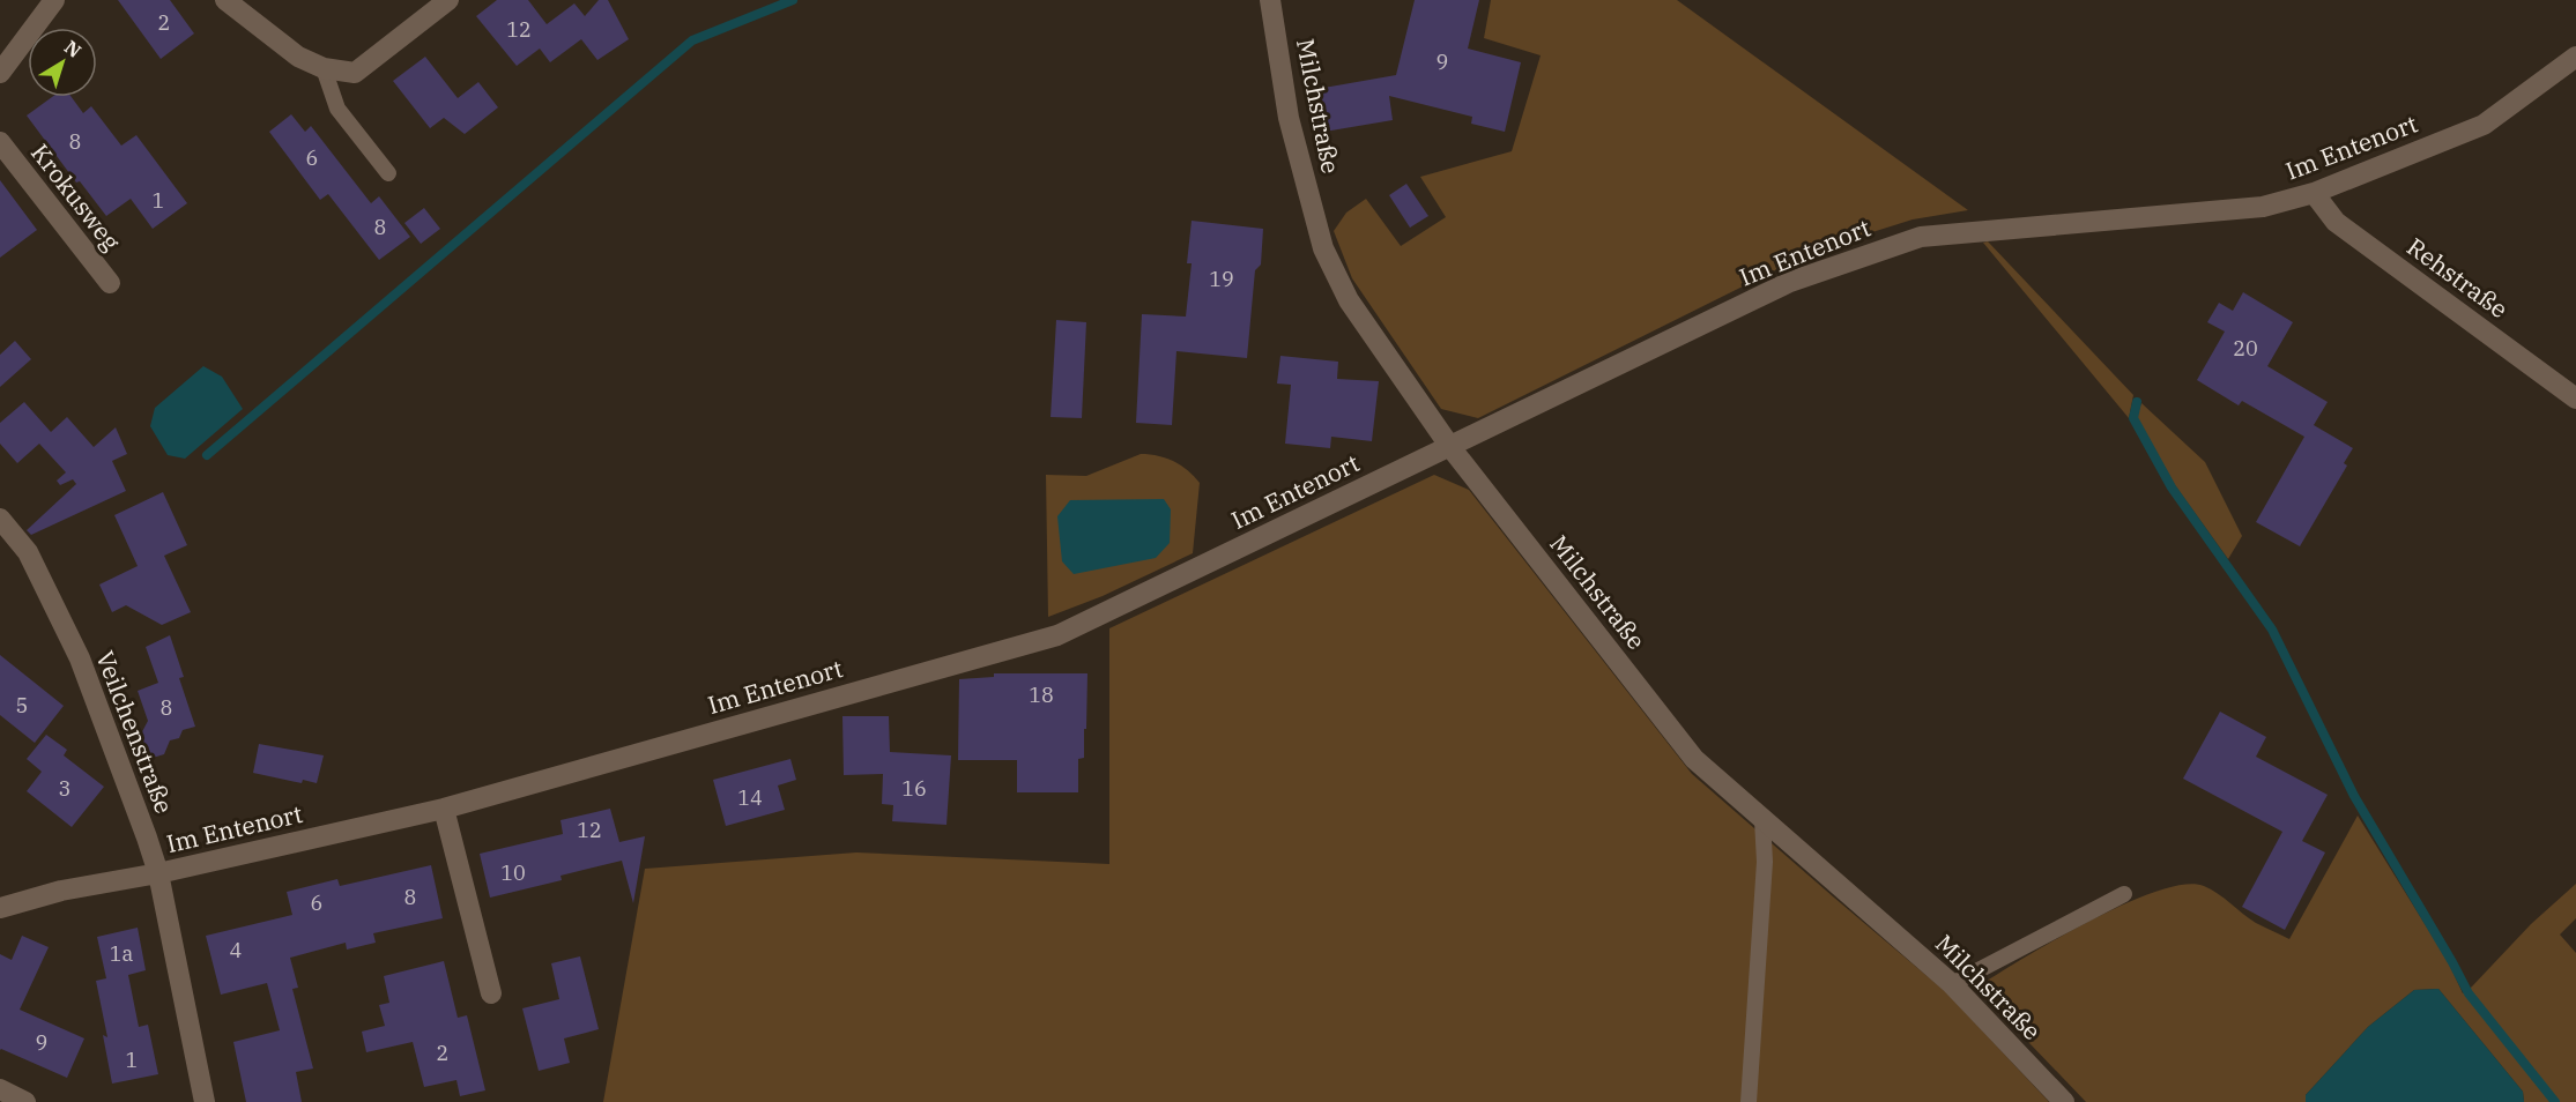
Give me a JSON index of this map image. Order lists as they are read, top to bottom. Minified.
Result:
{"streets":{"street":["Milchstraße","Im Entenort","Krokusweg","Rehstraße","Veilchenstraße"]},"crossings":[["Milchstraße","Im Entenort"],["Im Entenort","Rehstraße"],["Im Entenort","Veilchenstraße"]],"house_numbers":["2","12","9","8","6","1","8","19","20","18","5","8","3","16","14","12","10","8","6","4","1a","9","2","1"],"north":"top right"}
